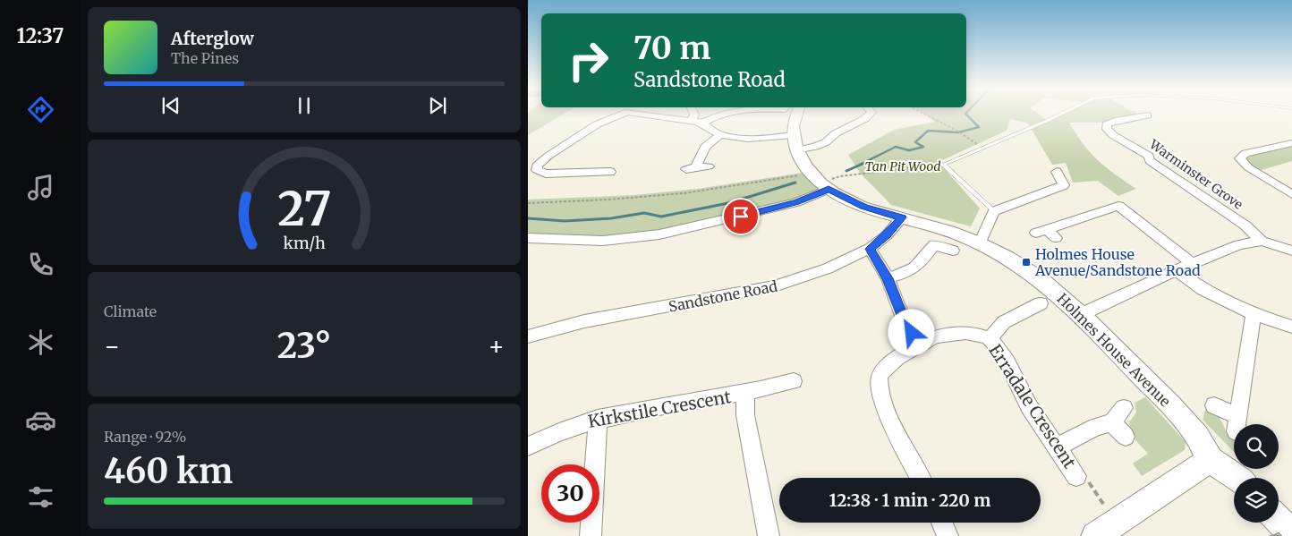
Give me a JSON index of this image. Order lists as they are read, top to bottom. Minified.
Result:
{"streets":{"street":["Warminster Grove","Sandstone Road","Holmes House Avenue","Erradale Crescent","Kirkstile Crescent"]},"crossings":[["Sandstone Road","Holmes House Avenue"]],"parks":["Tan Pit Wood"],"places":{"transit":["Holmes House Avenue/Sandstone Road"]},"page":{"tabs":"12:37","turn":["70 m","Sandstone Road"],"song":["Afterglow","The Pines"],"tile":["Climate",["Range · 92%","460 km"]],"heat":["−","23°","+"],"limit":"30","trip":"12:38 · 1 min · 220 m","gauge":["27","km/h"]}}
